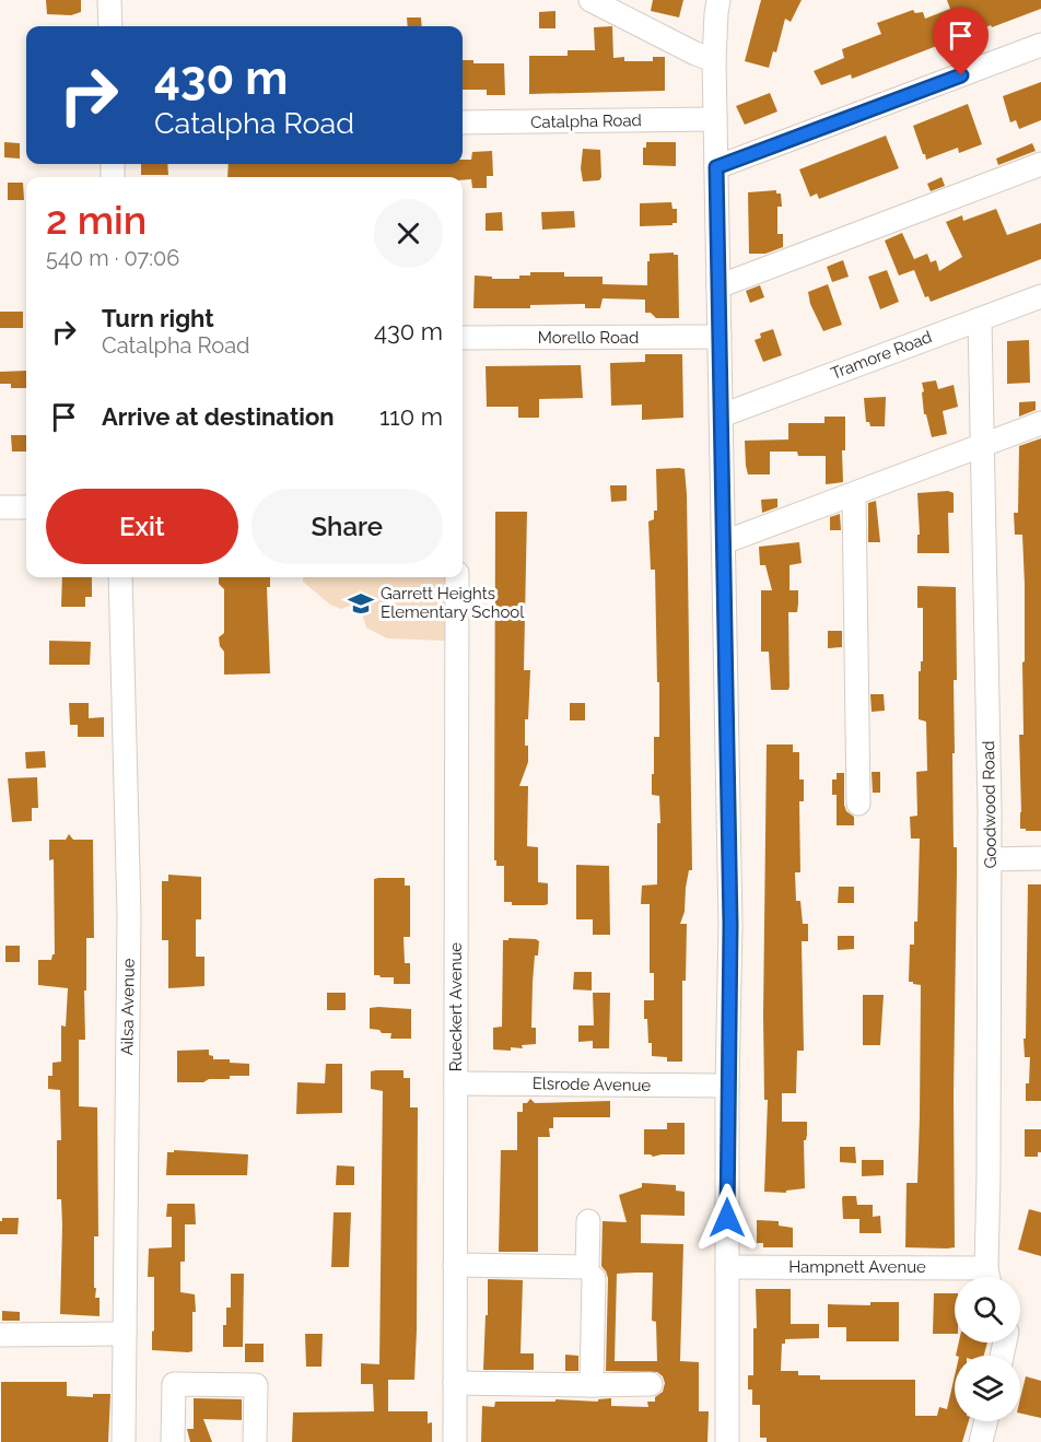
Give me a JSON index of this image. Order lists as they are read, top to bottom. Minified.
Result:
{"streets":{"street":["Catalpha Road","Morello Road","Tramore Road","Goodwood Road","Ailsa Avenue","Rueckert Avenue","Elsrode Avenue","Hampnett Avenue"]},"crossings":[["Tramore Road","Goodwood Road"],["Rueckert Avenue","Elsrode Avenue"]],"places":{"school or university":["Garrett Heights Elementary School"]},"page":{"turn":["430 m","Catalpha Road"],"heading":["2 min","540 m · 07:06"],"list":[{"name":"Turn right","note":"Catalpha Road","value":"430 m"},{"name":"Arrive at destination","value":"110 m"}],"buttons":["Exit","Share"]}}
